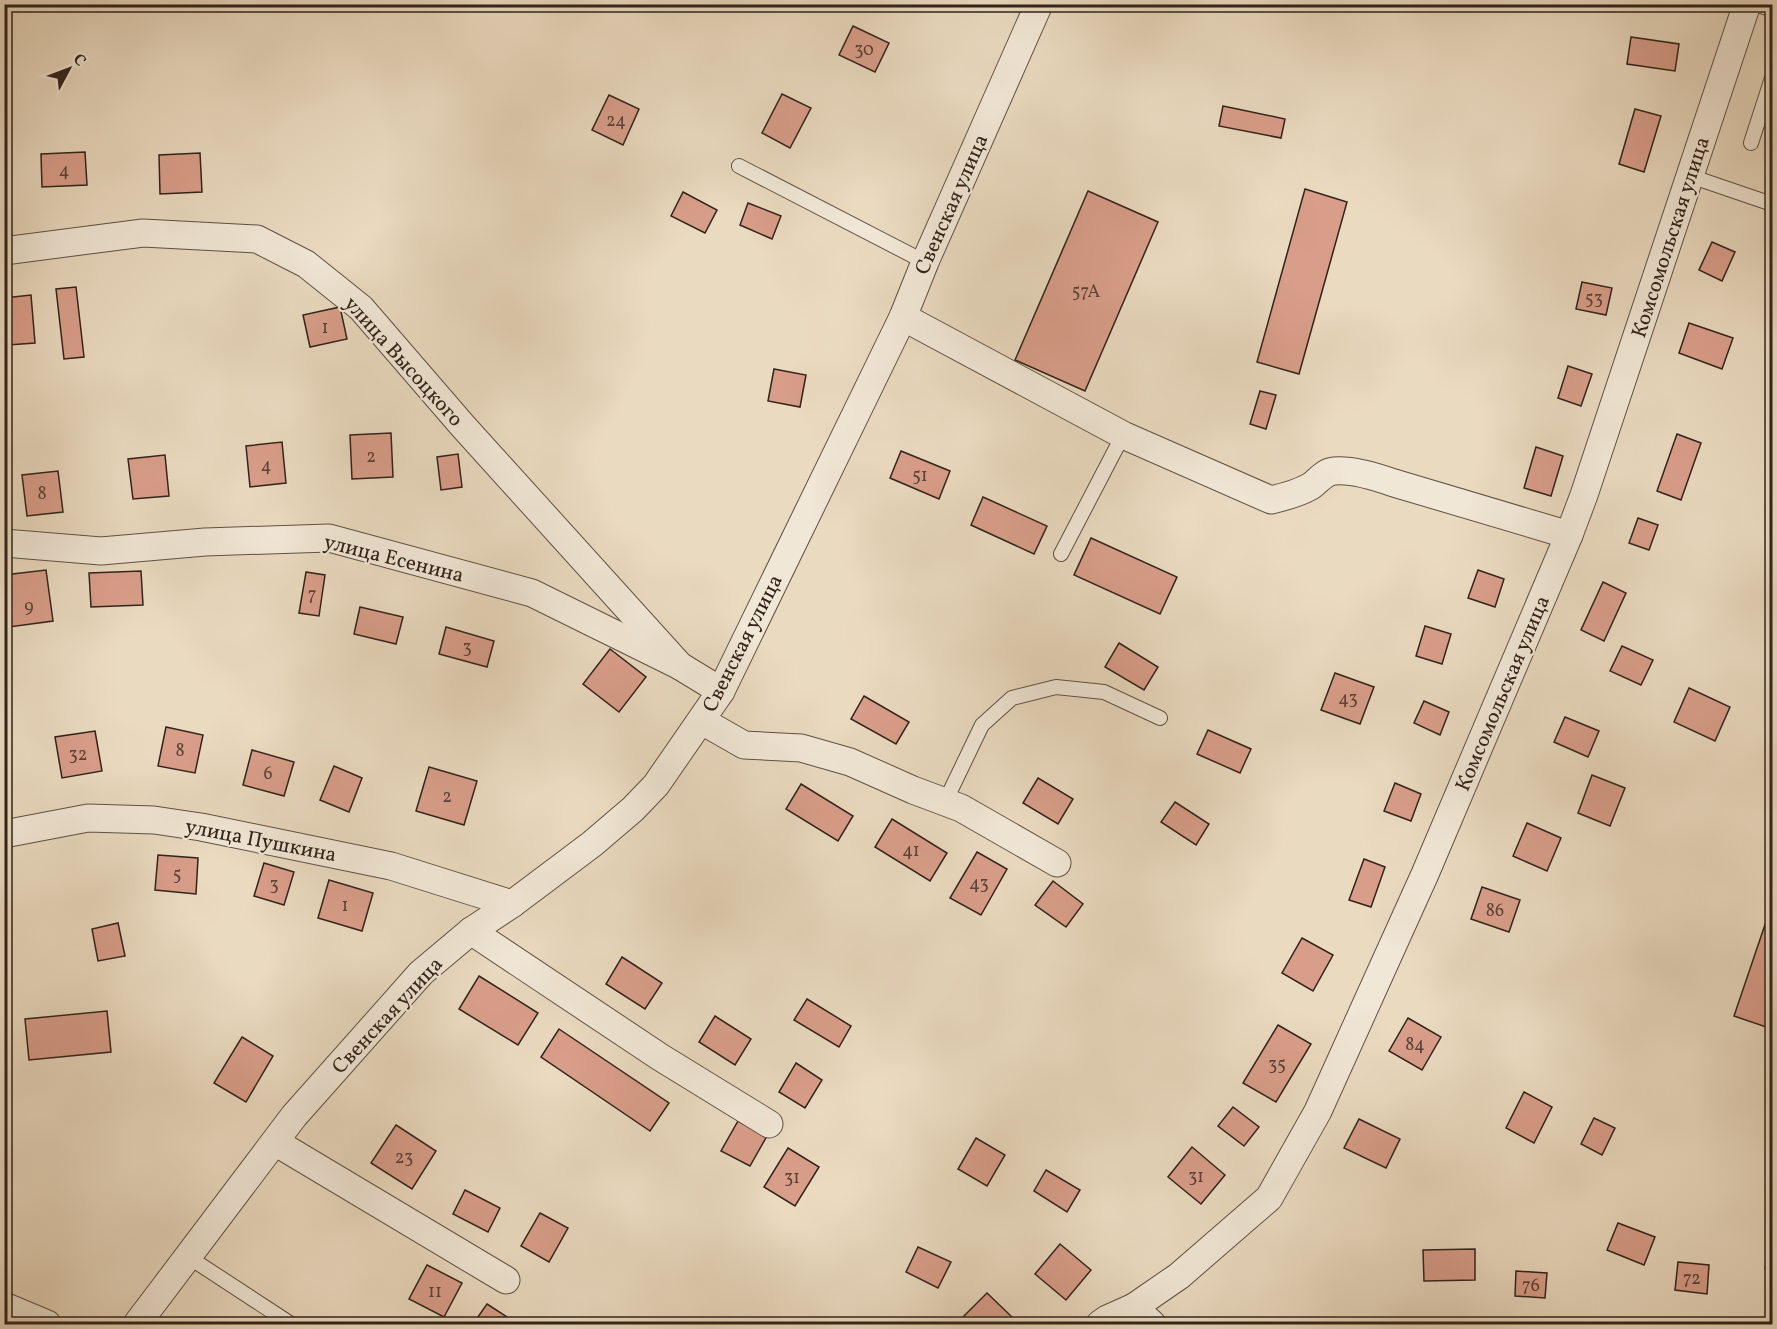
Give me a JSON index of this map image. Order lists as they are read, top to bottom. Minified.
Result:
{"streets":{"street":["Свенская улица","Комсомольская улица","улица Высоцкого","улица Есенина","улица Пушкина"]},"crossings":[["Свенская улица","улица Есенина"],["Свенская улица","улица Пушкина"],["улица Высоцкого","улица Есенина"]],"house_numbers":["30","24","4","57А","53","1","2","4","51","8","7","9","3","43","8","32","6","2","41","5","43","3","1","86","84","35","23","31","31","72","76","11"],"north":"top right"}
